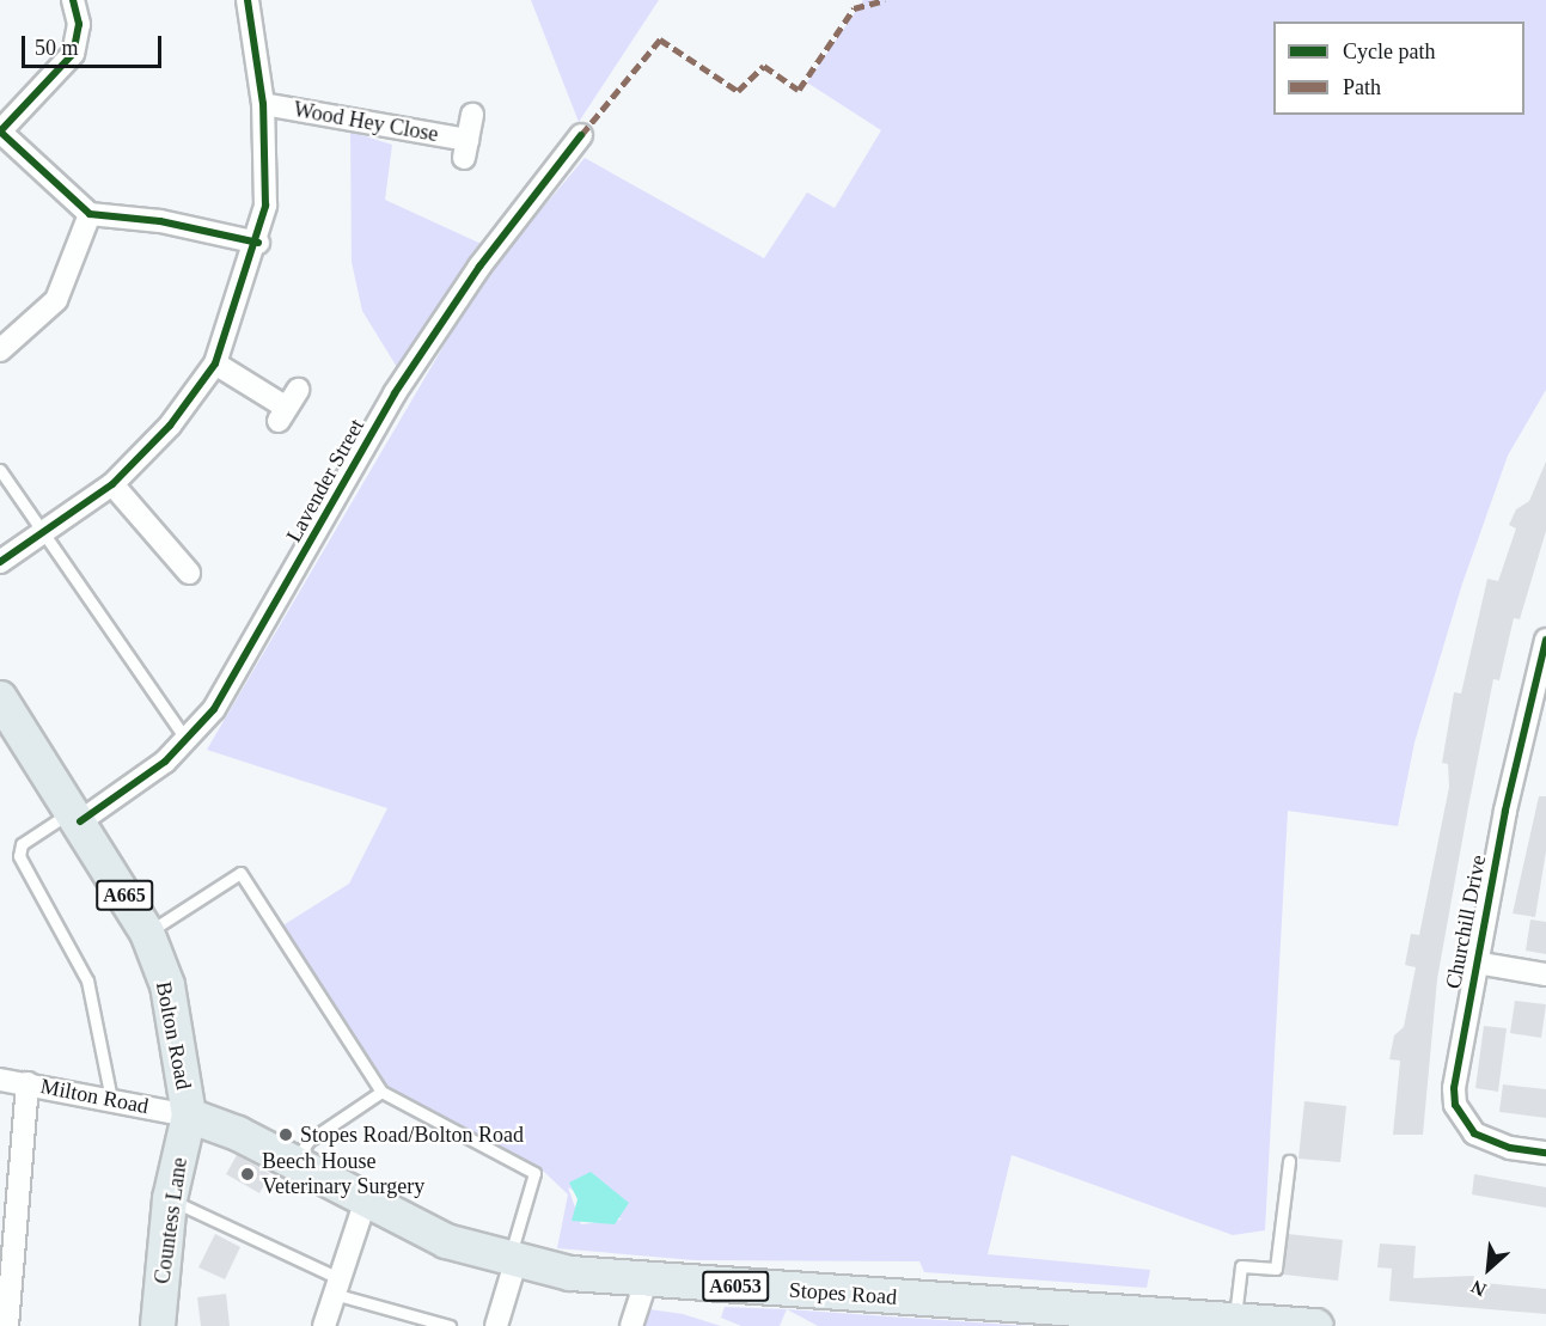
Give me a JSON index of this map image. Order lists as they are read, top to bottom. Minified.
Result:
{"streets":{"main road":["A665","Bolton Road","Countess Lane","A6053","Stopes Road"],"street":["Wood Hey Close","Lavender Street","Churchill Drive","Milton Road"]},"crossings":[["Lavender Street","Bolton Road"],["Bolton Road","Milton Road"],["Bolton Road","Countess Lane"],["Bolton Road","Stopes Road"],["Milton Road","Countess Lane"],["Milton Road","Stopes Road"],["Countess Lane","Stopes Road"]],"places":["Stopes Road/Bolton Road","Beech House Veterinary Surgery"],"legend":["Cycle path","Path"],"scale_bar":"50 m","north":"bottom left"}
